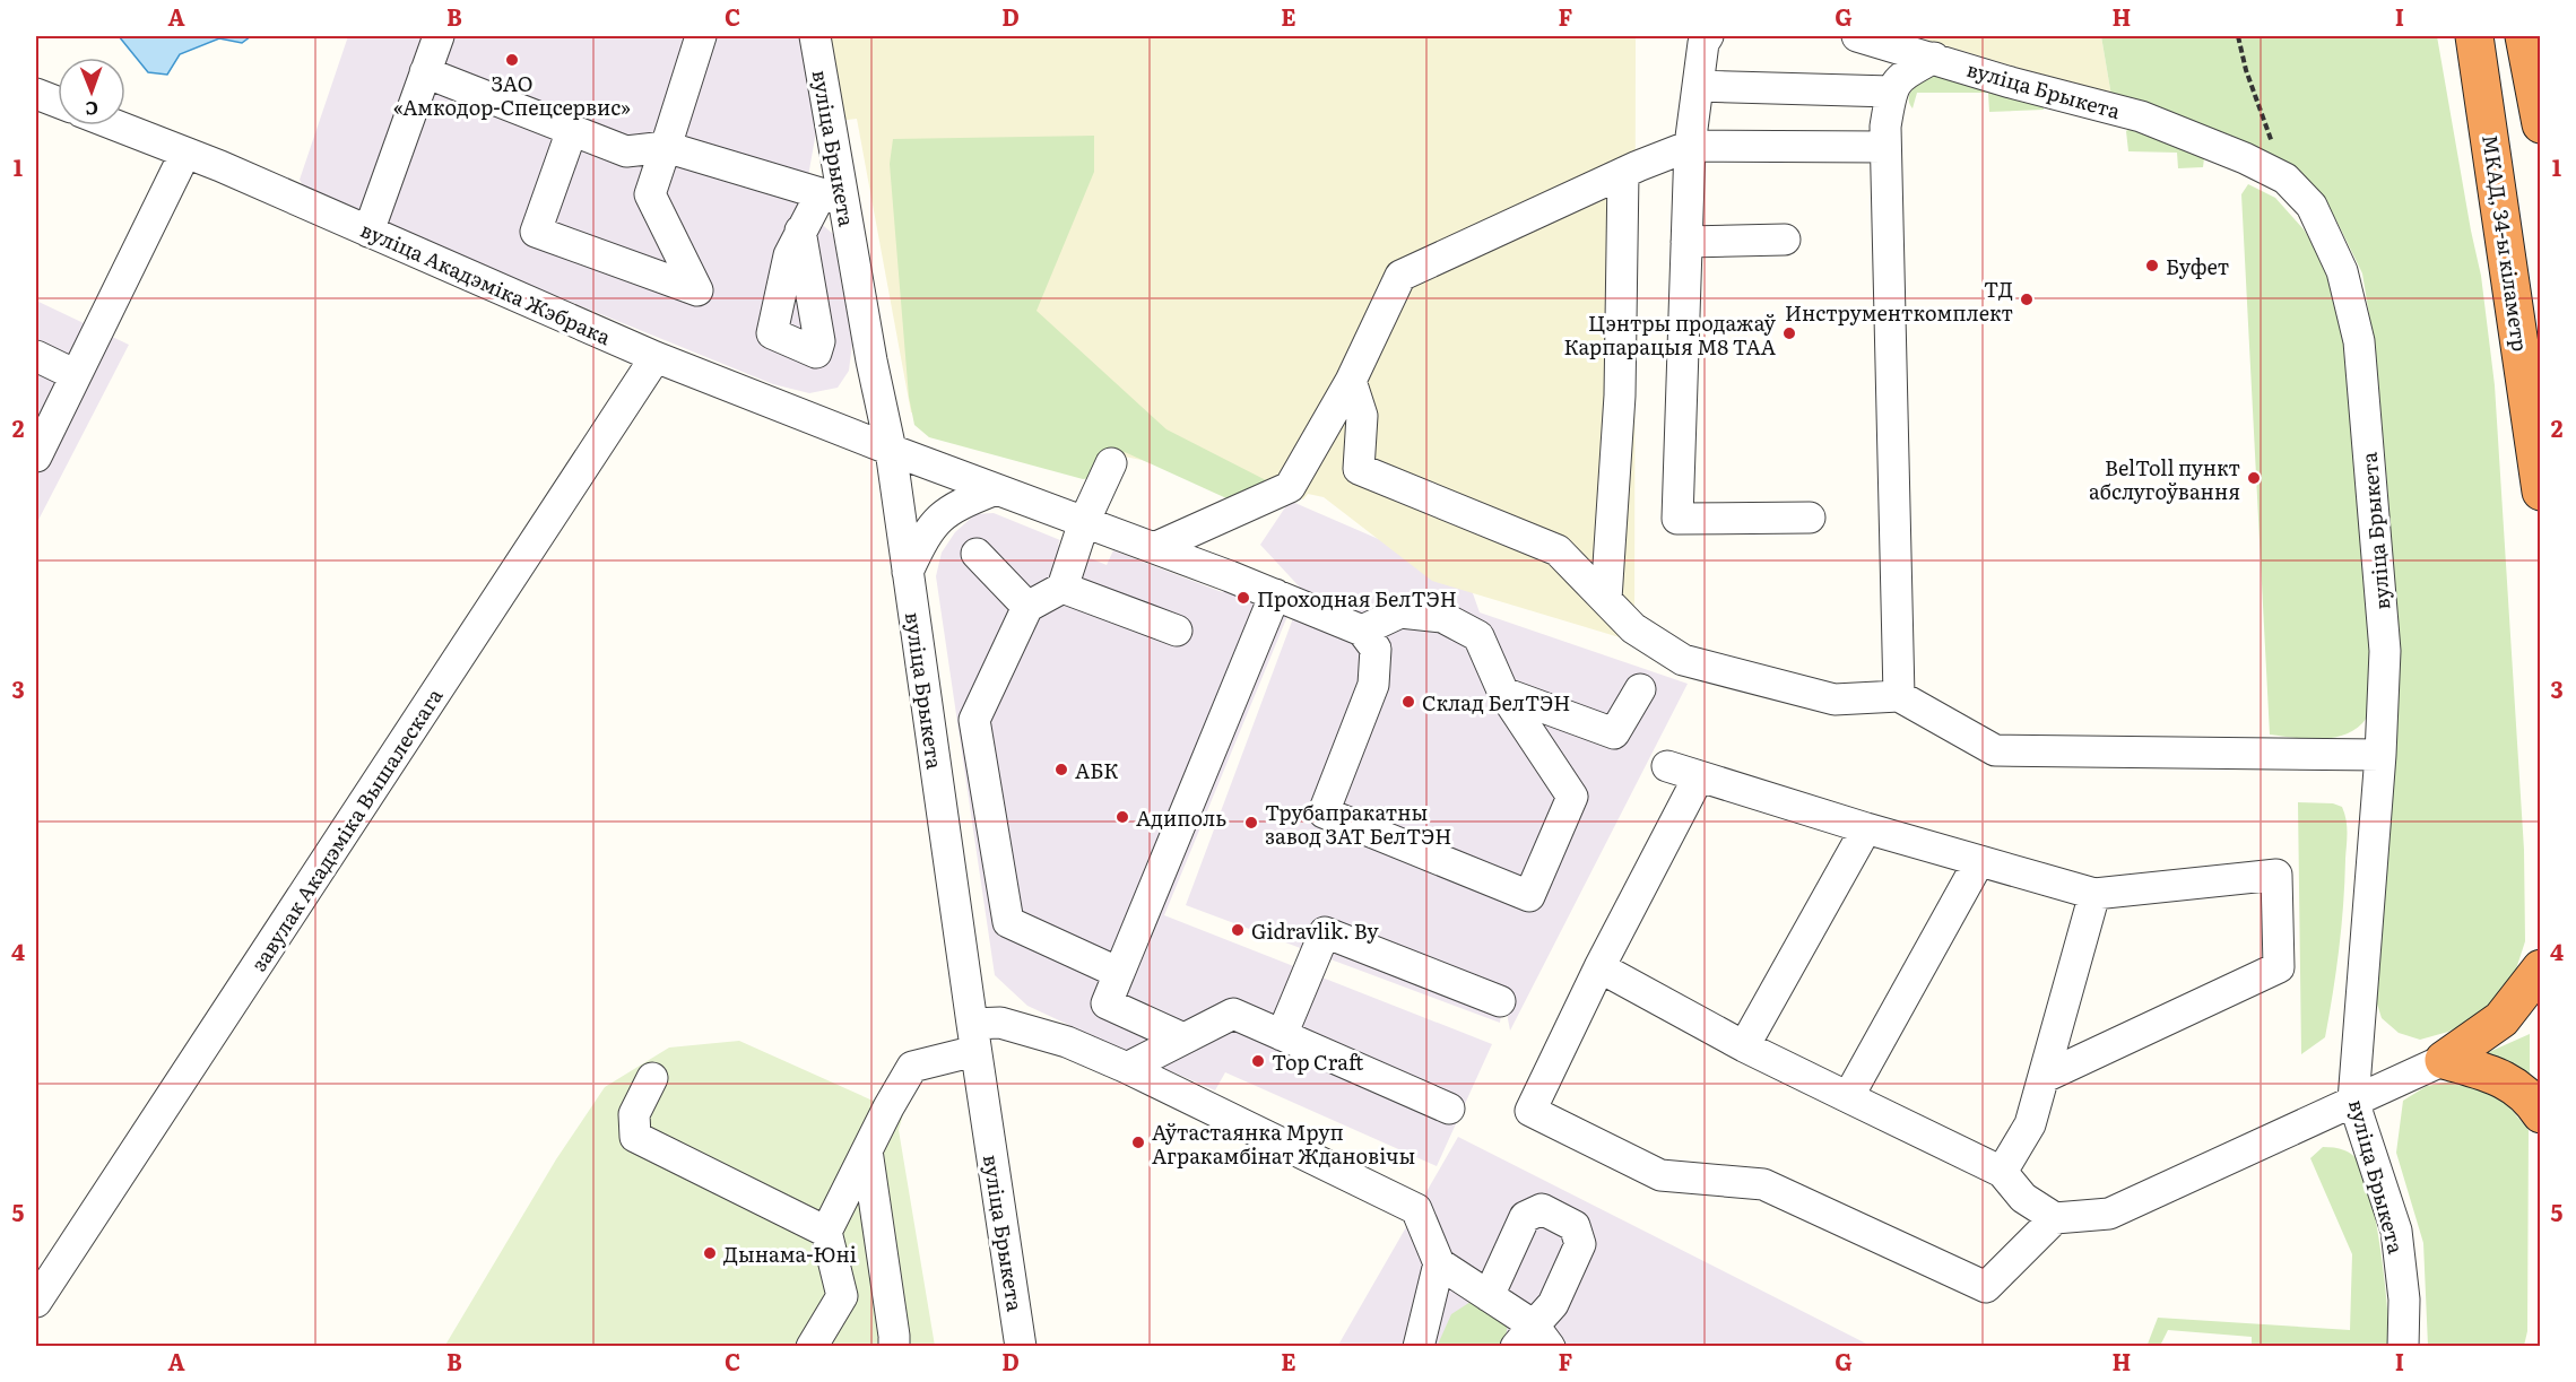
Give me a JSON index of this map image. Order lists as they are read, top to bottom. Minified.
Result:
{"streets":{"highway":["МКАД, 34-ы кіламетр"],"street":["вуліца Брыкета","вуліца Акадэміка Жэбрака","завулак Акадэміка Вышалескага"]},"crossings":[["вуліца Брыкета","вуліца Акадэміка Жэбрака"],["вуліца Акадэміка Жэбрака","завулак Акадэміка Вышалескага"]],"places":["ЗАО «Амкодор-Спецсервис»","Буфет","ТД Инструменткомплект","Цэнтры продажаў Карпарацыя М8 ТАА","BelToll пункт абслугоўвання","Проходная БелТЭН","Склад БелТЭН","АБК","Адиполь","Трубапракатны завод ЗАТ БелТЭН","Gidravlik. By","Top Craft","Аўтастаянка Мруп Агракамбінат Ждановічы","Дынама-Юні"],"north":"bottom","grid":{"columns":["A","B","C","D","E","F","G","H","I"],"rows":["1","2","3","4","5"]}}
